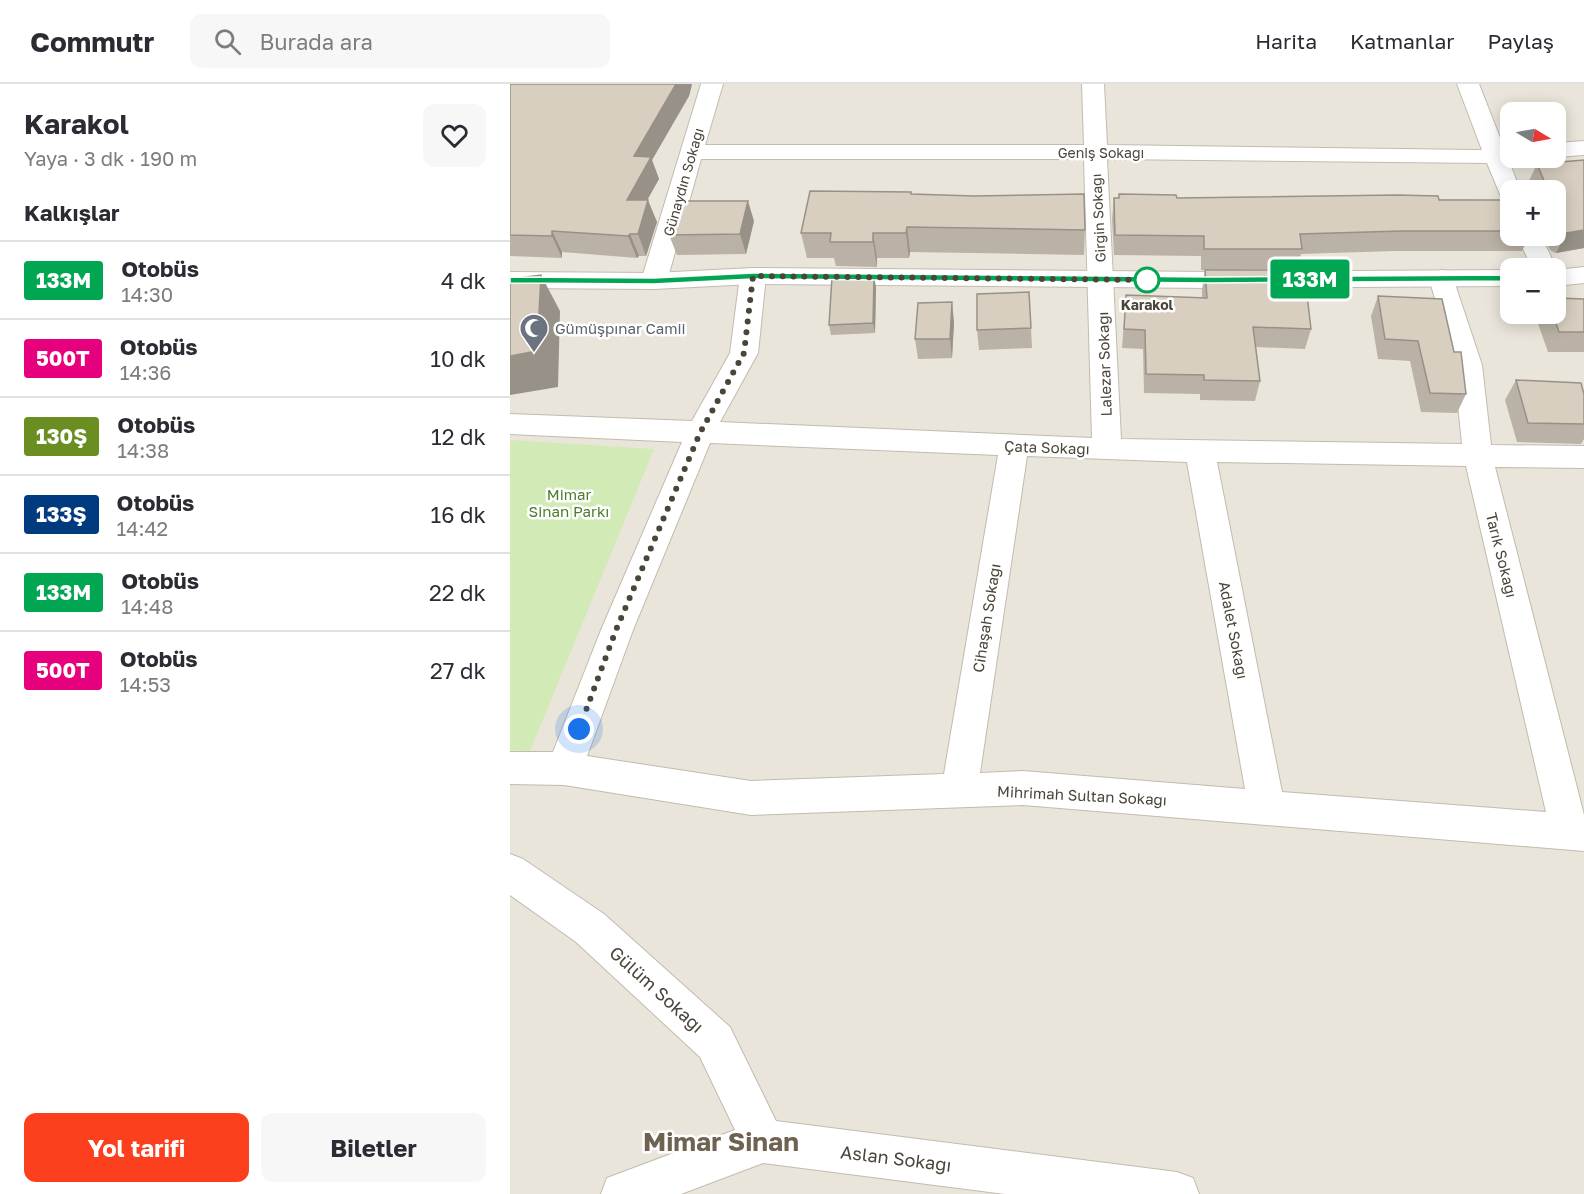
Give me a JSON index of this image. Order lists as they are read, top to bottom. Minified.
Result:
{"streets":{"street":["Geniş Sokağı","Günaydın Sokağı","Girgin Sokağı","Lalezar Sokağı","Çata Sokağı","Tarık Sokağı","Cihaşah Sokağı","Adalet Sokağı","Mihrimah Sultan Sokağı","Gülüm Sokağı","Aslan Sokağı"]},"crossings":[["Geniş Sokağı","Günaydın Sokağı"],["Geniş Sokağı","Girgin Sokağı"],["Girgin Sokağı","Lalezar Sokağı"],["Lalezar Sokağı","Çata Sokağı"],["Çata Sokağı","Tarık Sokağı"],["Çata Sokağı","Cihaşah Sokağı"],["Çata Sokağı","Adalet Sokağı"],["Tarık Sokağı","Mihrimah Sultan Sokağı"],["Cihaşah Sokağı","Mihrimah Sultan Sokağı"],["Adalet Sokağı","Mihrimah Sultan Sokağı"],["Gülüm Sokağı","Aslan Sokağı"]],"districts":["Mimar Sinan"],"parks":["Mimar Sinan Parkı"],"places":{"other":["Karakol"],"mosque":["Gümüşpınar Camii"]},"lines":["bus line 133M"],"north":"right","page":{"header":"Commutr","search":"Burada ara","nav":["Harita","Katmanlar","Paylaş"],"heading":[["Karakol","Yaya · 3 dk · 190 m"],"Kalkışlar"],"on_map":"133M","map_buttons":["+","−"],"list":[{"mark":"133M","name":"Otobüs","note":"14:30","value":"4 dk"},{"mark":"500T","name":"Otobüs","note":"14:36","value":"10 dk"},{"mark":"130Ş","name":"Otobüs","note":"14:38","value":"12 dk"},{"mark":"133Ş","name":"Otobüs","note":"14:42","value":"16 dk"},{"mark":"133M","name":"Otobüs","note":"14:48","value":"22 dk"},{"mark":"500T","name":"Otobüs","note":"14:53","value":"27 dk"}],"buttons":["Yol tarifi","Biletler"]}}
